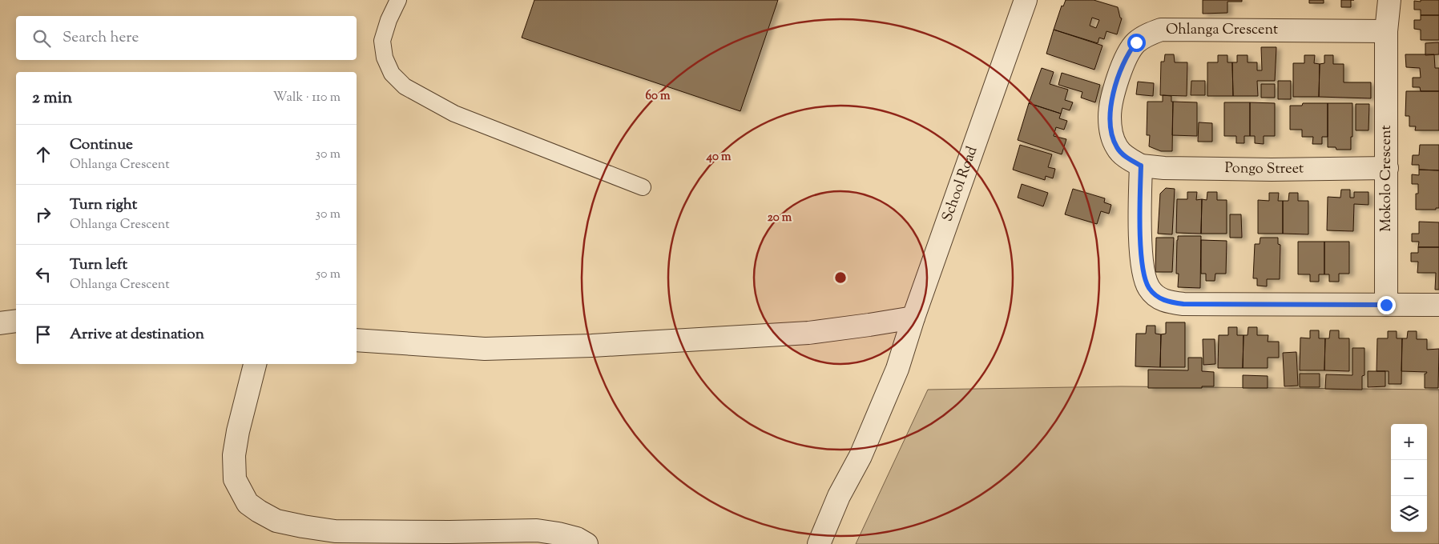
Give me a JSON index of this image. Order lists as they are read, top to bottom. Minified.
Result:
{"streets":{"street":["Ohlanga Crescent","Pongo Street","Mokolo Crescent","School Road"]},"crossings":[["Ohlanga Crescent","Pongo Street"],["Ohlanga Crescent","Mokolo Crescent"],["Pongo Street","Mokolo Crescent"]],"page":{"search":"Search here","heading":["2 min","Walk · 110 m"],"list":[["Continue","Ohlanga Crescent","30 m"],["Turn right","Ohlanga Crescent","30 m"],["Turn left","Ohlanga Crescent","50 m"],"Arrive at destination"],"map_buttons":["+","−"]},"rings":["60 m","40 m","20 m"]}
